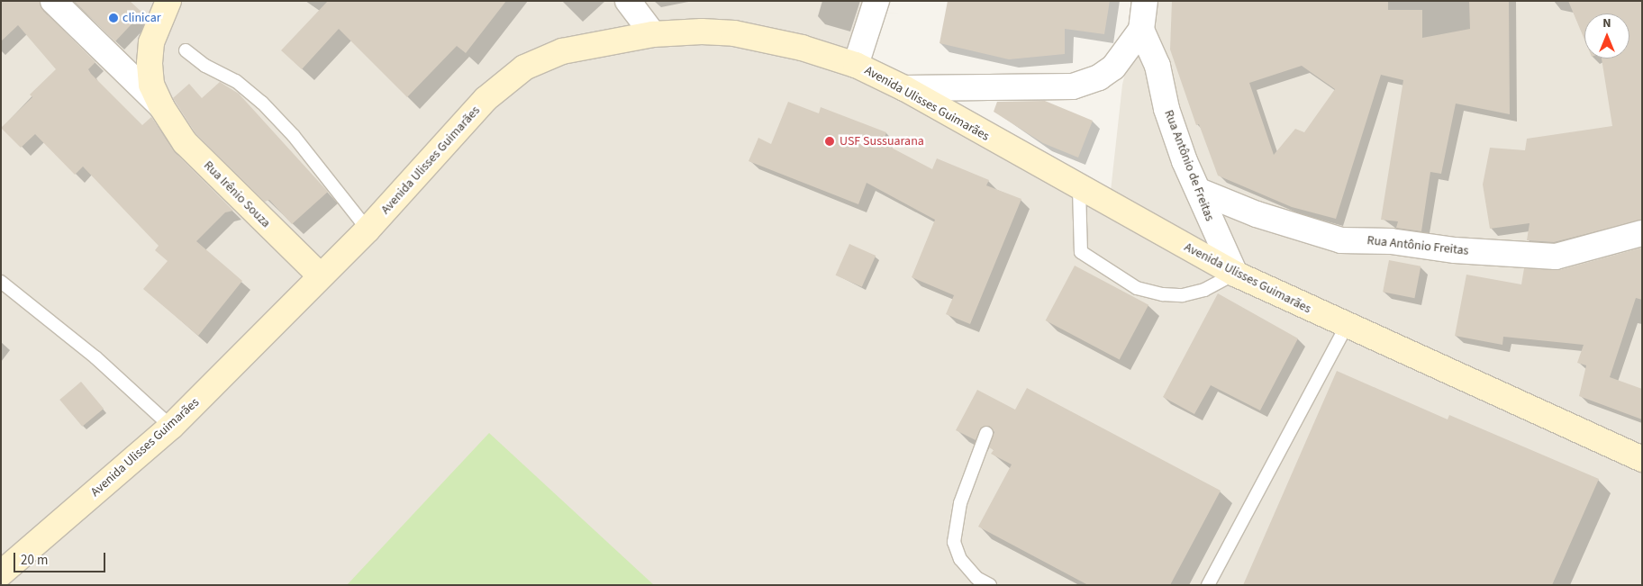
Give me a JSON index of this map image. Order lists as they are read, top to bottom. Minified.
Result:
{"streets":{"main road":["Avenida Ulisses Guimarães","Rua Irênio Souza"],"street":["Rua Antônio de Freitas","Rua Antônio Freitas"]},"crossings":[["Avenida Ulisses Guimarães","Rua Antônio de Freitas"],["Avenida Ulisses Guimarães","Rua Irênio Souza"],["Rua Antônio de Freitas","Rua Antônio Freitas"]],"places":["clinicar","USF Sussuarana"],"scale_bar":"20 m","north":"top"}
